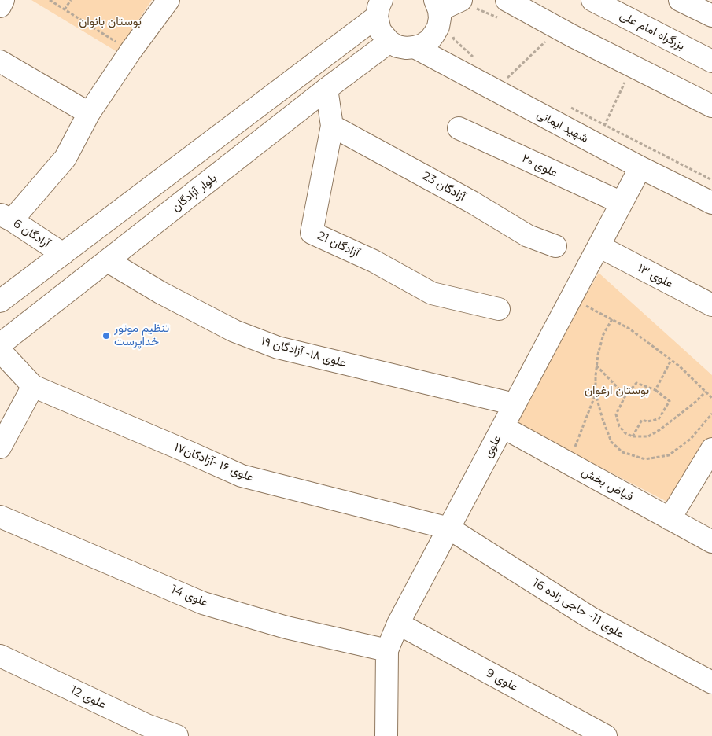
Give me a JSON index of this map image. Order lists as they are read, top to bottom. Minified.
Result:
{"streets":{"main road":["بزرگراه امام علی","شهید ایمانی","علوی ۲۰","آزادگان 23","بلوار آزادگان","آزادگان 6","آزادگان 21","علوی ۱۳","علوی ۱٨- آزادگان ۱۹","علوی","علوی ۱۶ -آزادگان۱۷","فیاض بخش","علوی 14","علوی 11- حاجی زاده 16","علوی 9","علوی 12"]},"crossings":[["شهید ایمانی","علوی"],["علوی ۲۰","علوی"],["آزادگان 23","آزادگان 21"],["بلوار آزادگان","آزادگان 21"],["بلوار آزادگان","علوی ۱٨- آزادگان ۱۹"],["علوی ۱۳","علوی"],["علوی ۱٨- آزادگان ۱۹","علوی"],["علوی","علوی ۱۶ -آزادگان۱۷"],["علوی","فیاض بخش"],["علوی","علوی 14"],["علوی","علوی 11- حاجی زاده 16"],["علوی","علوی 9"],["علوی ۱۶ -آزادگان۱۷","علوی 11- حاجی زاده 16"]],"parks":["بوستان بانوان","بوستان ارغوان"],"places":["تنظیم موتور خداپرست"]}
